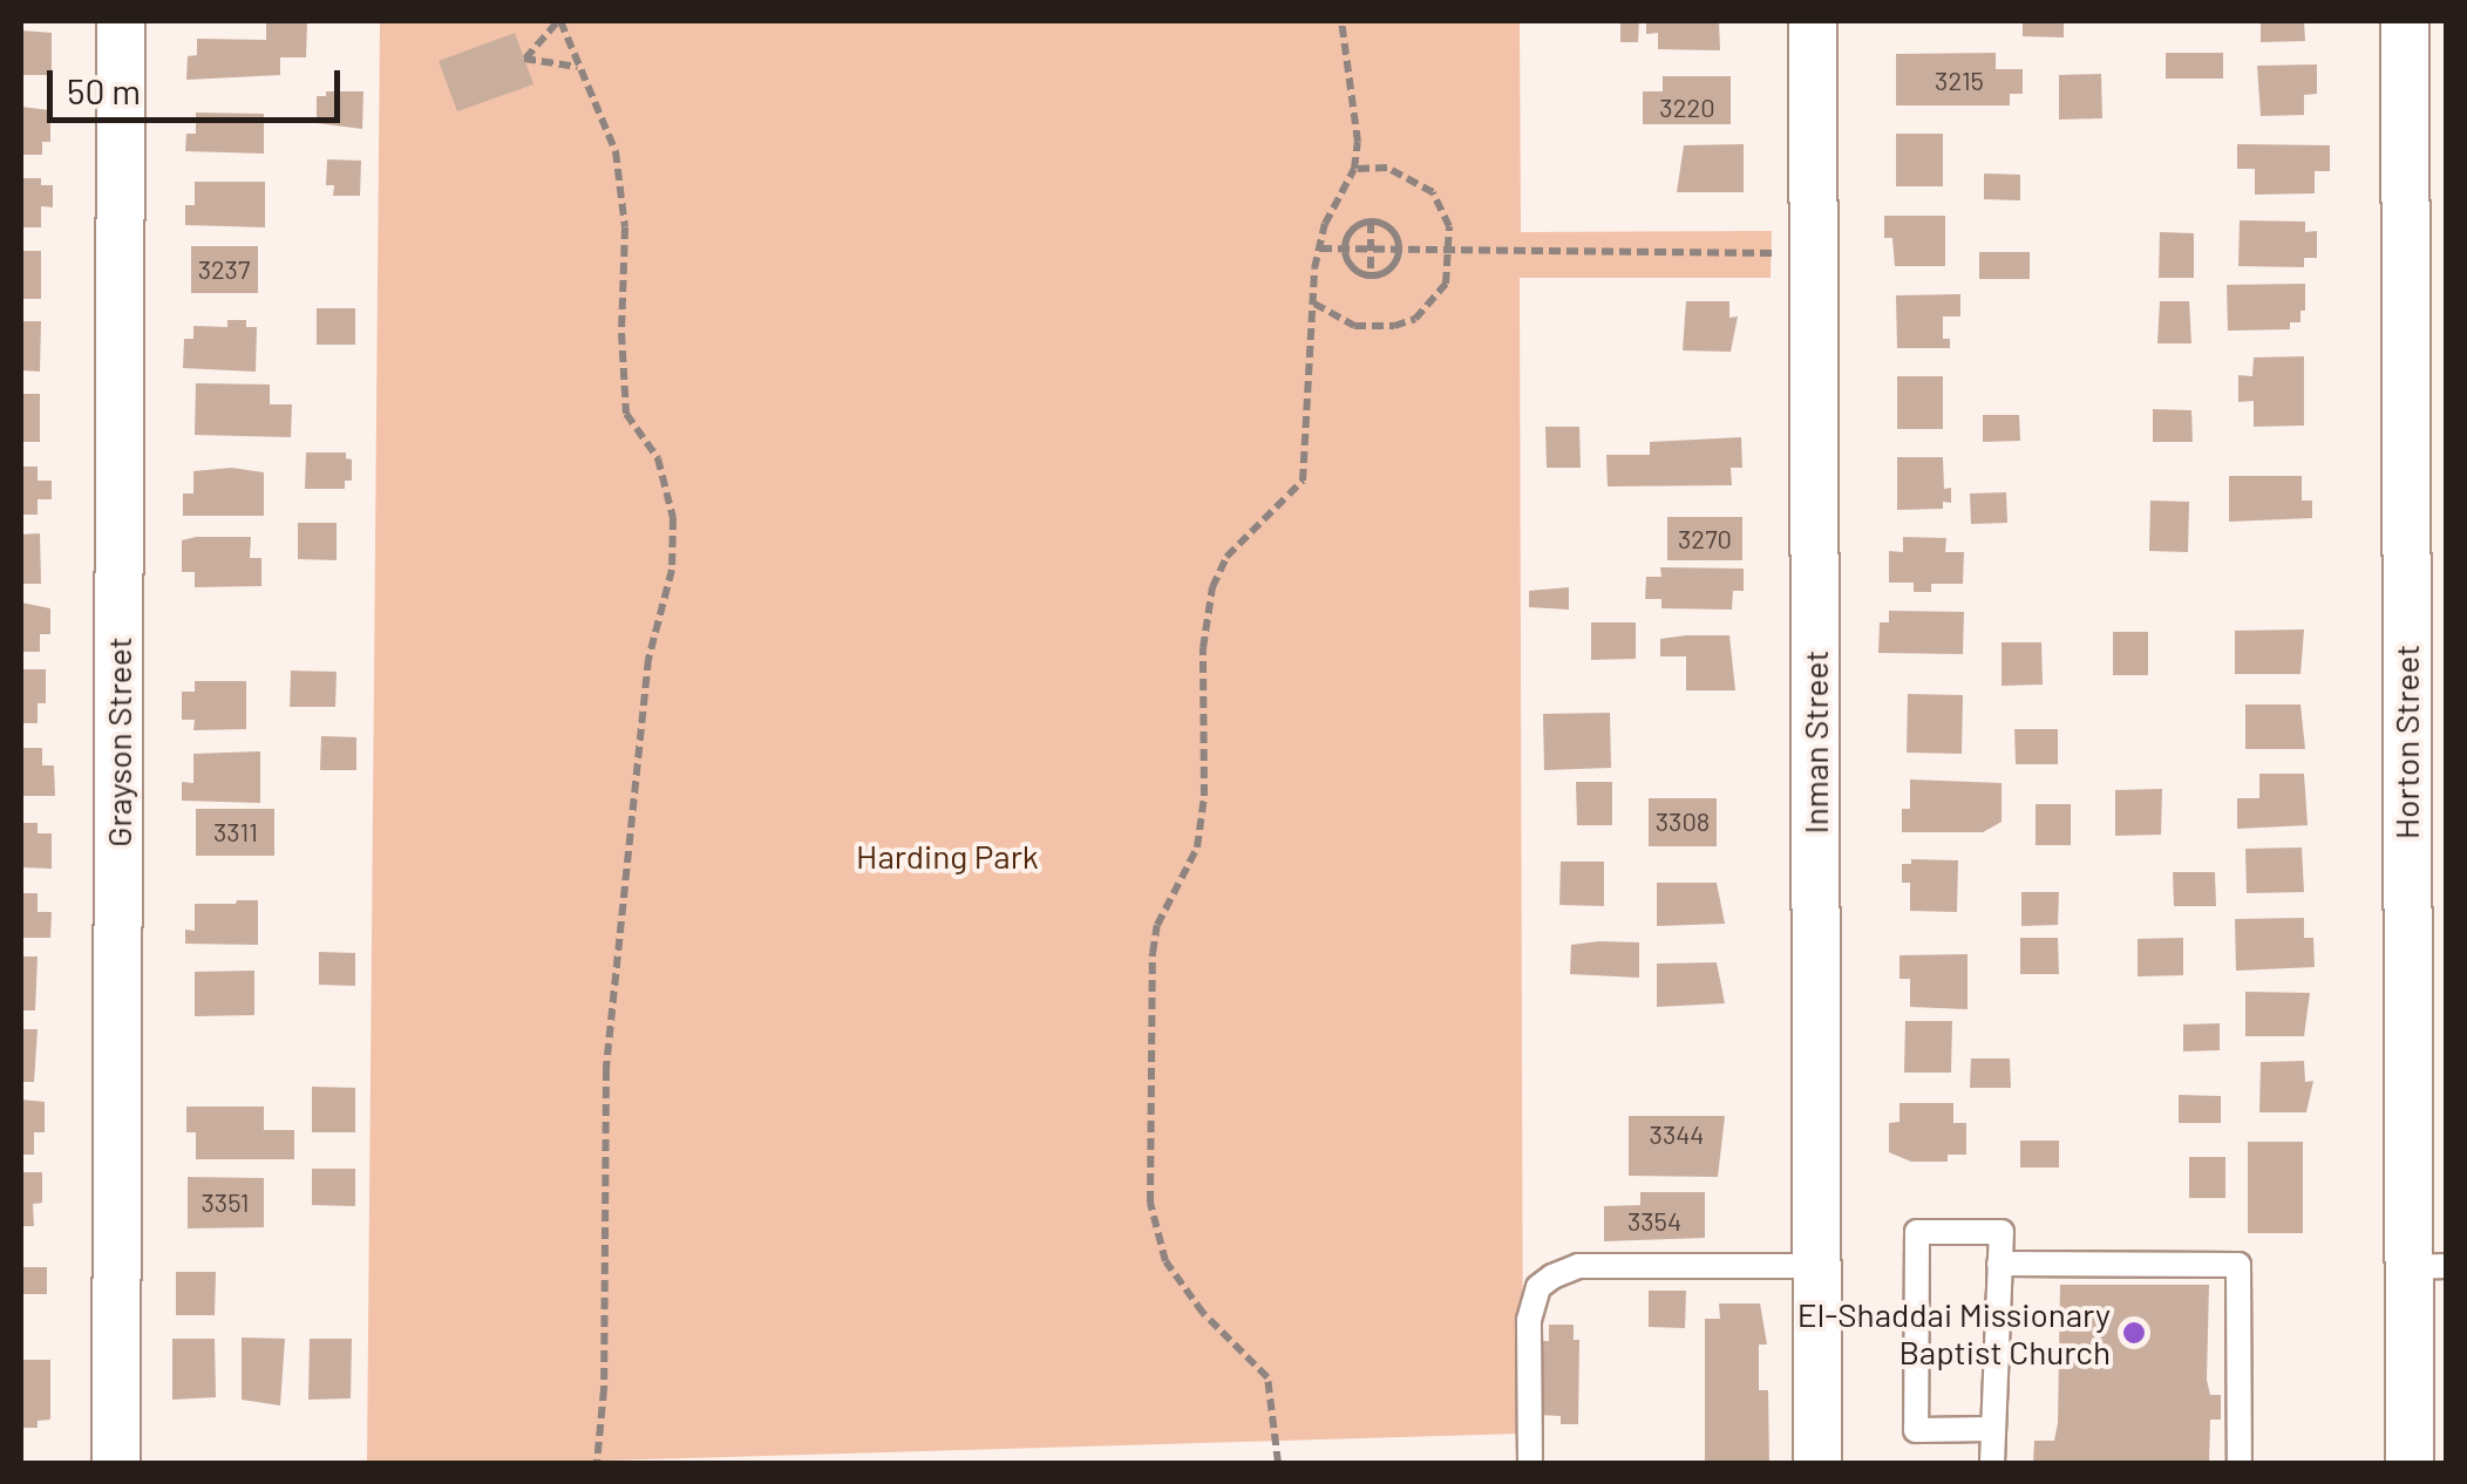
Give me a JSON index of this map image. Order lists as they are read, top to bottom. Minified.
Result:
{"streets":{"street":["Grayson Street","Inman Street","Horton Street"]},"parks":["Harding Park"],"places":["El-Shaddai Missionary Baptist Church"],"house_numbers":["3215","3220","3237","3270","3308","3311","3344","3351","3354"],"scale_bar":"50 m"}
